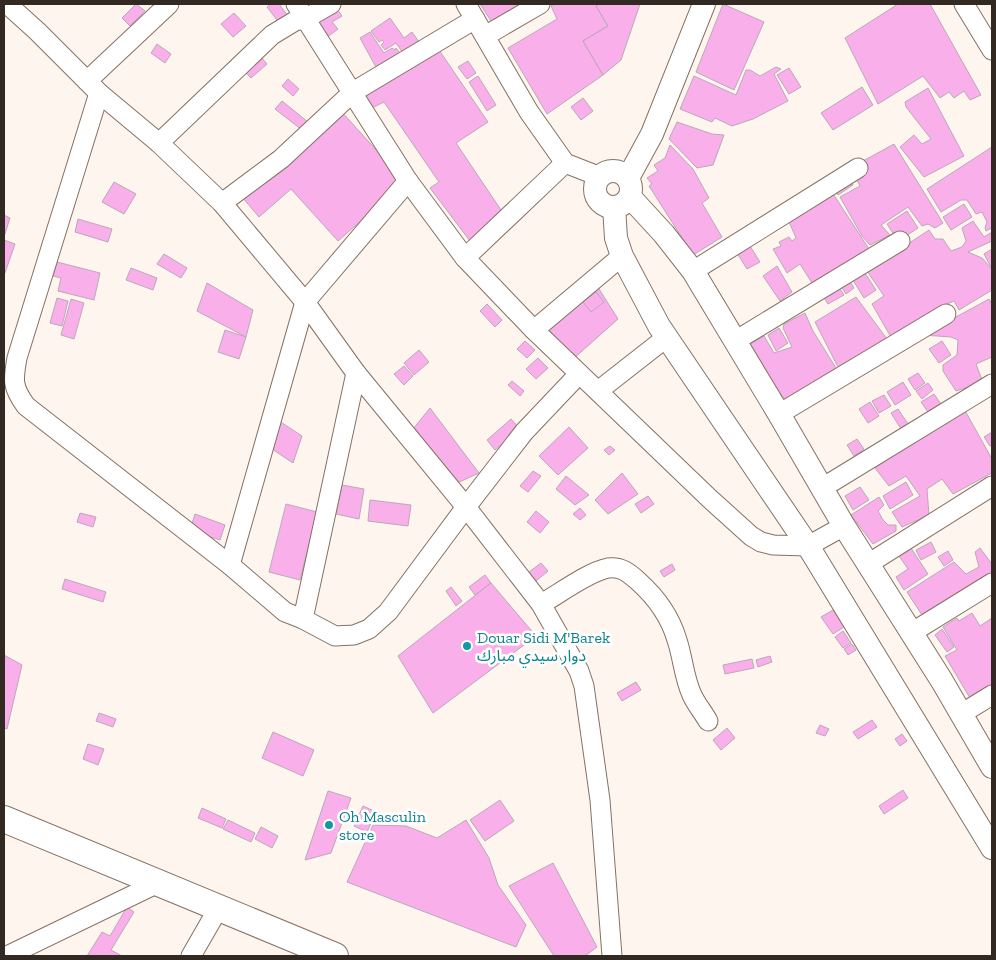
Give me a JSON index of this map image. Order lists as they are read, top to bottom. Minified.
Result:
{"places":["Douar Sidi M'Barek دوار سيدي مبارك","Oh Masculin store"]}
